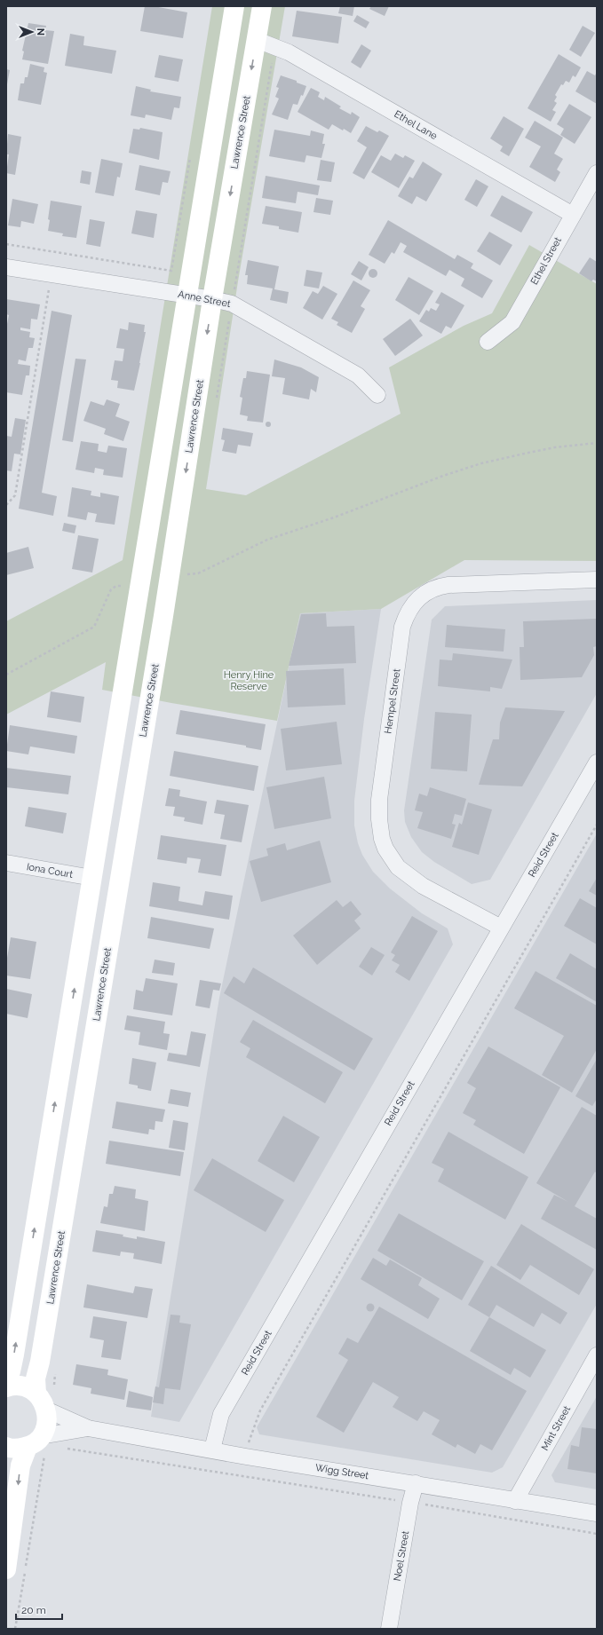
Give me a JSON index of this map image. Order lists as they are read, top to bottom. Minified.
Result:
{"streets":{"street":["Ethel Lane","Lawrence Street","Ethel Street","Anne Street","Hempel Street","Reid Street","Iona Court","Mint Street","Wigg Street","Noel Street"]},"crossings":[["Ethel Lane","Lawrence Street"],["Ethel Lane","Ethel Street"],["Lawrence Street","Anne Street"],["Lawrence Street","Wigg Street"],["Hempel Street","Reid Street"],["Reid Street","Wigg Street"],["Mint Street","Wigg Street"],["Wigg Street","Noel Street"]],"parks":["Henry Hine Reserve"],"scale_bar":"20 m","north":"right"}
